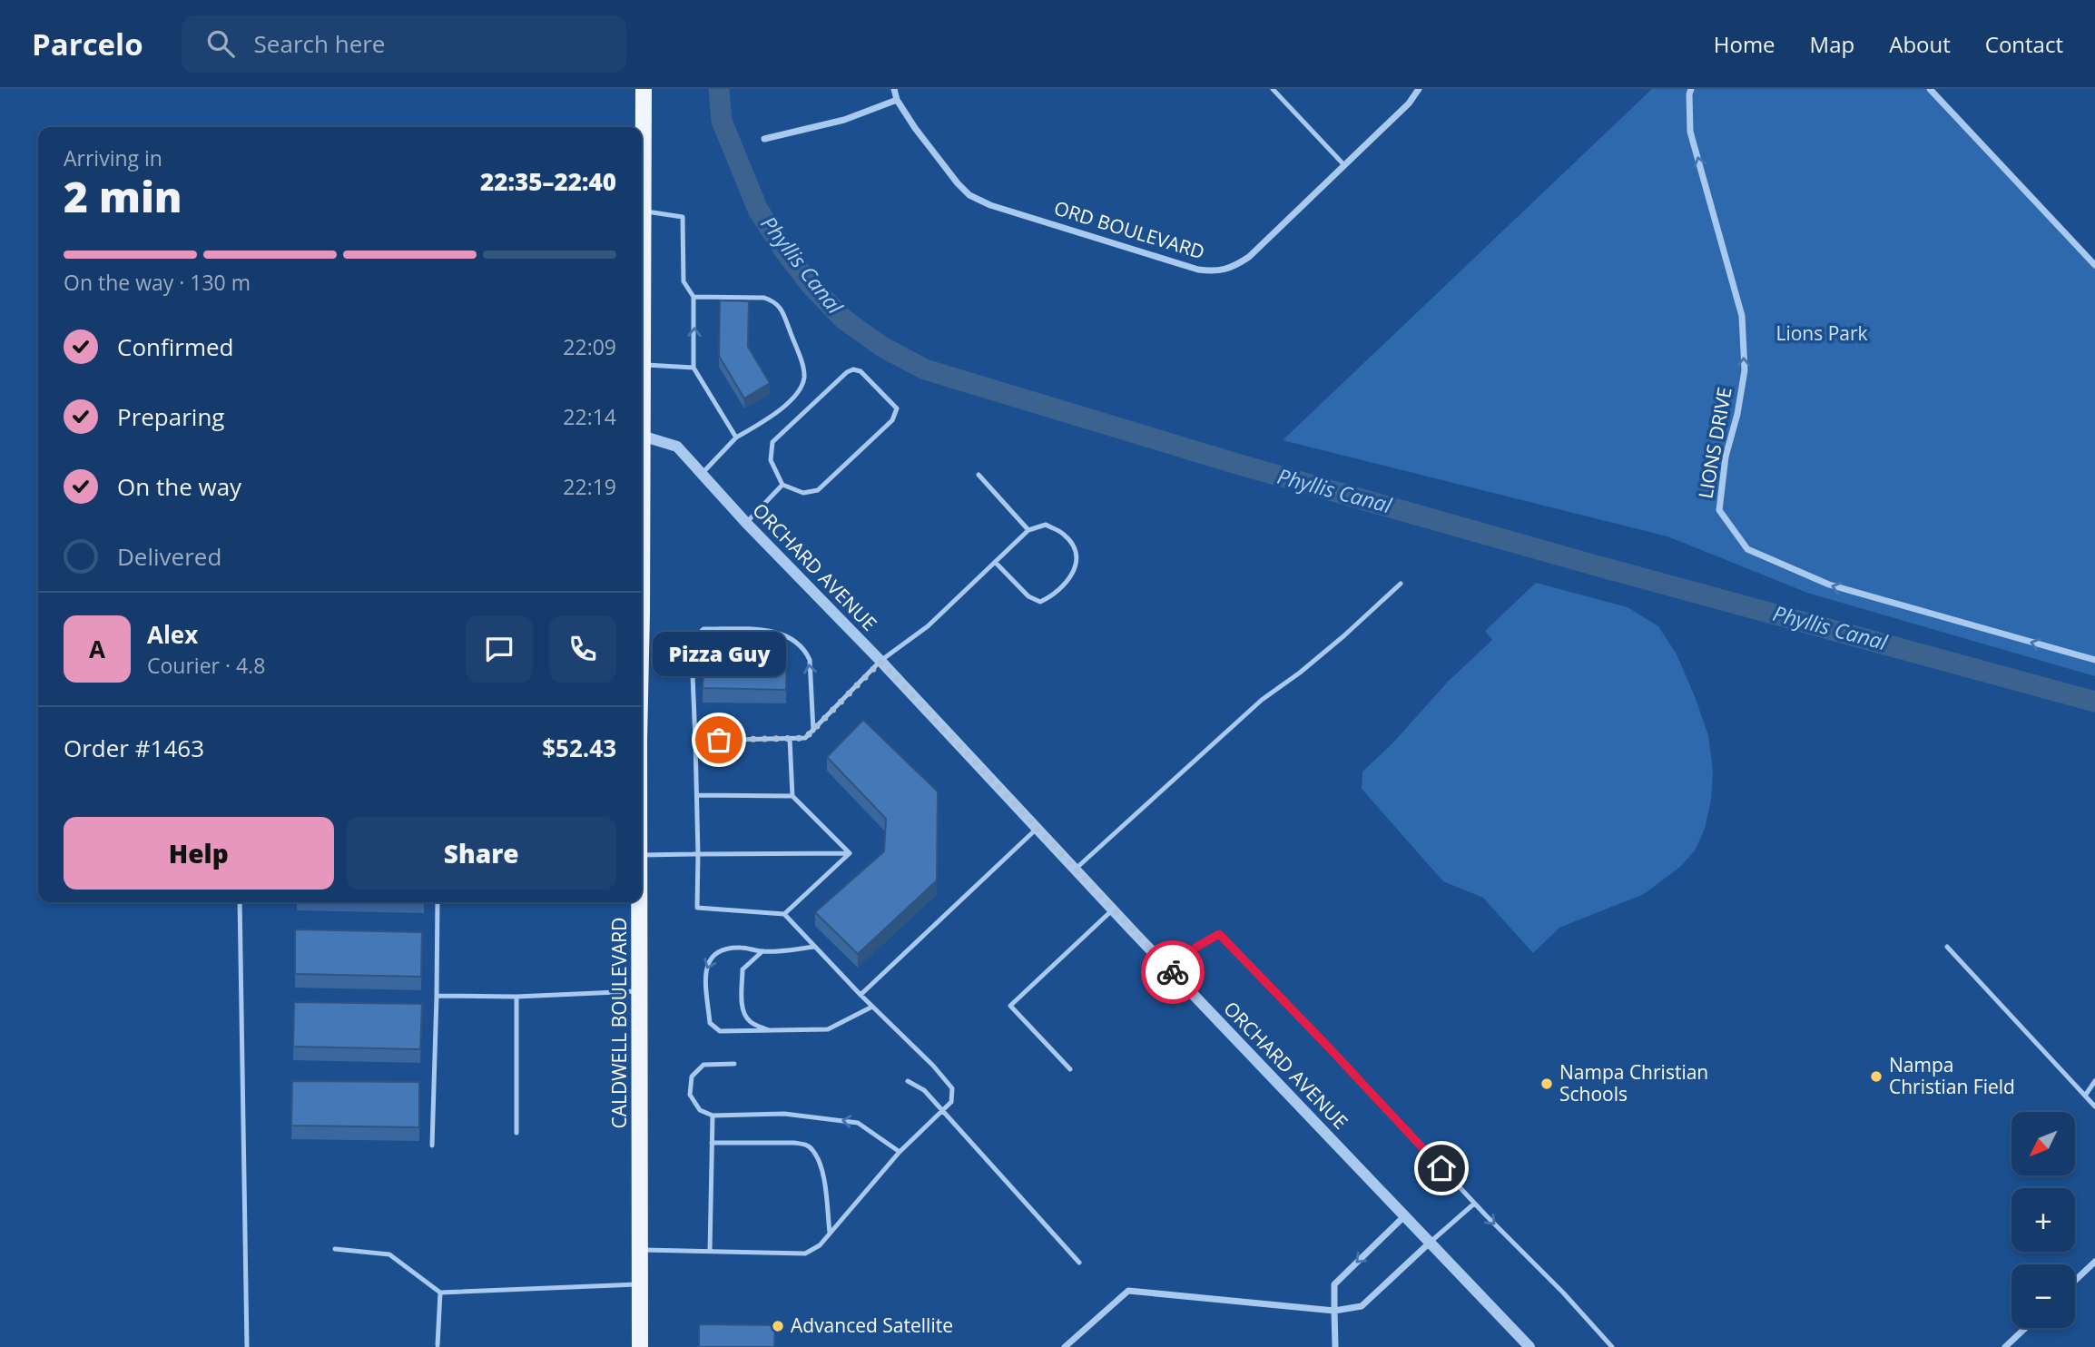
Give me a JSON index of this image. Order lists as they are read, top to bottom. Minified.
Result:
{"streets":{"main road":["CALDWELL BOULEVARD"],"street":["ORD BOULEVARD","LIONS DRIVE","ORCHARD AVENUE"]},"one_way":["LIONS DRIVE"],"water":["Phyllis Canal"],"parks":["Lions Park"],"places":["Pizza Guy","Nampa Christian Field","Nampa Christian Schools","Advanced Satellite"],"north":"bottom left","page":{"header":"Parcelo","search":"Search here","nav":["Home","Map","About","Contact"],"heading":["2 min","Arriving in","22:35–22:40"],"panel":["Alex","Courier · 4.8","Order #1463","$52.43"],"bar":"On the way · 130 m","list":[["Confirmed","22:09"],["Preparing","22:14"],["On the way","22:19"],"Delivered"],"round":"A","bubble":"Pizza Guy","buttons":["Help","Share"],"map_buttons":["+","−"]}}
